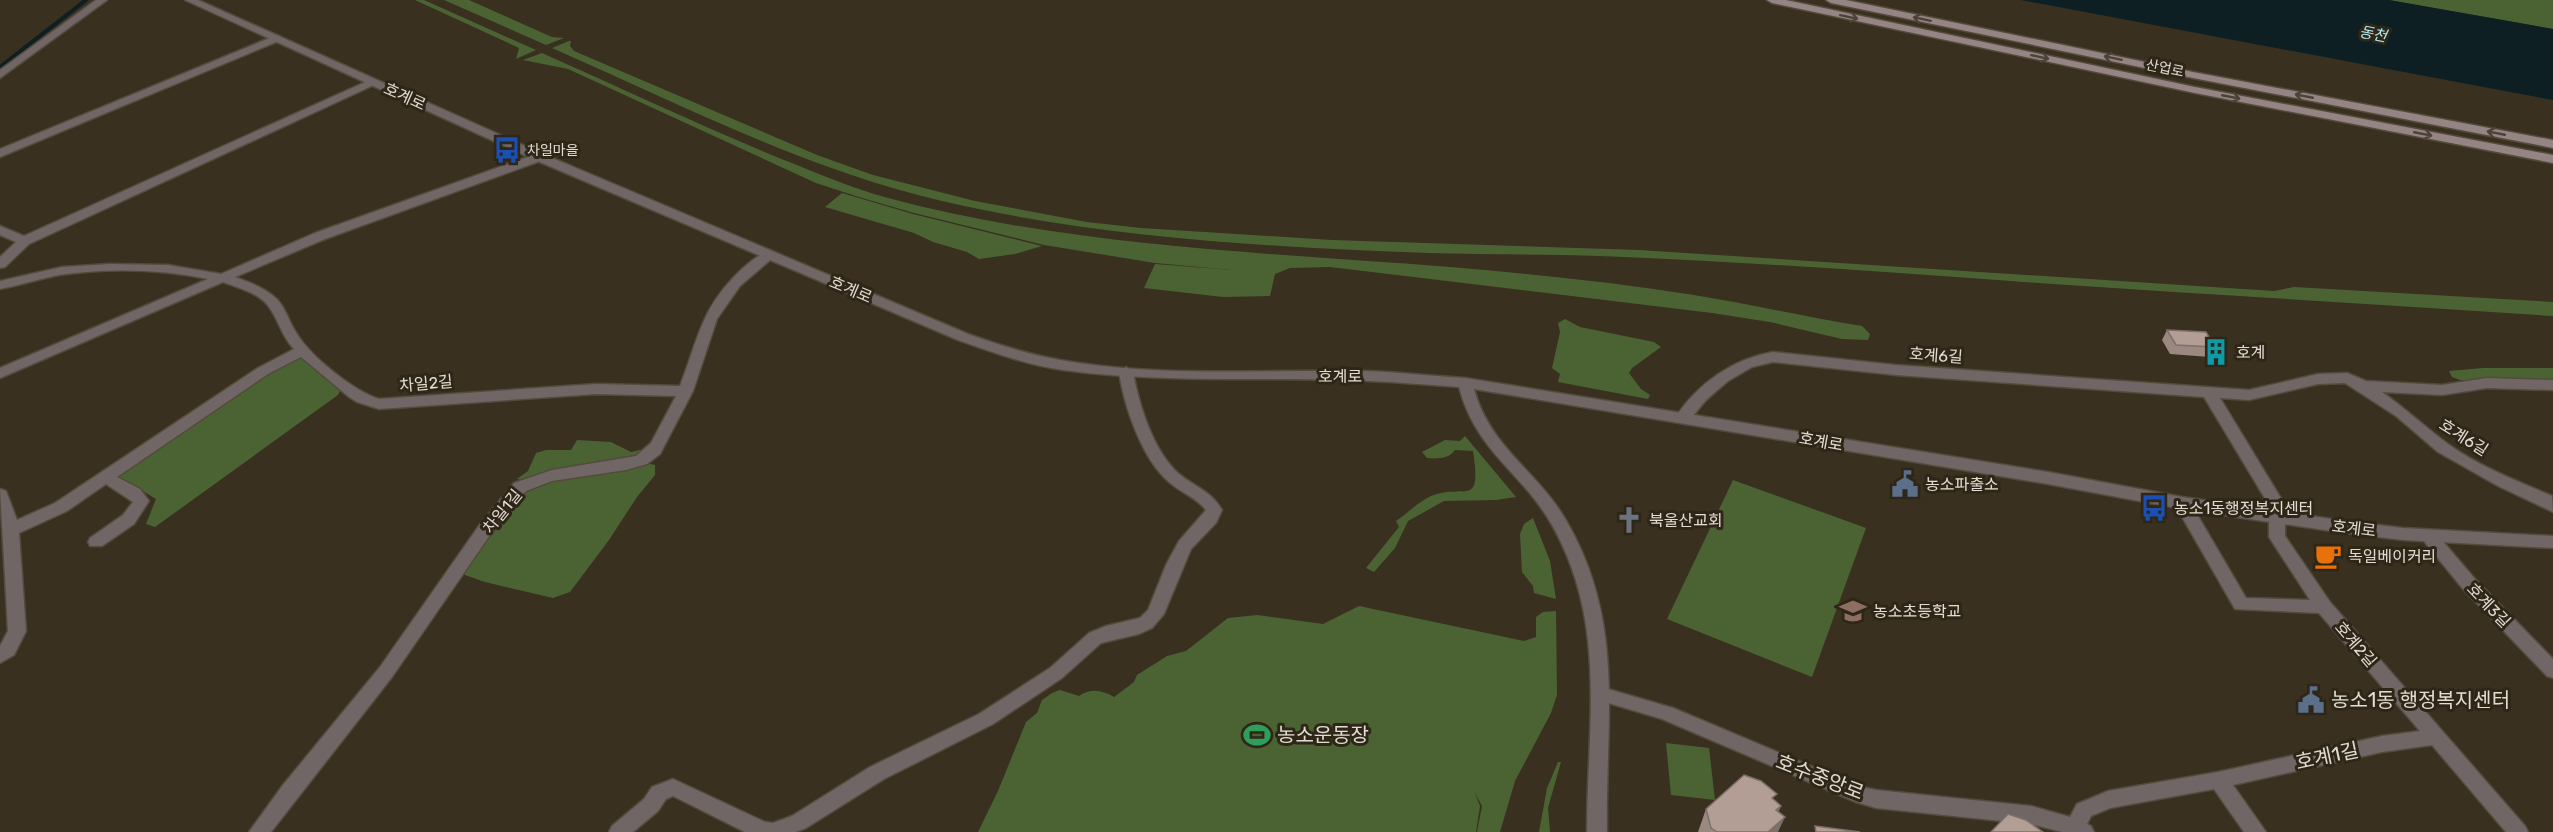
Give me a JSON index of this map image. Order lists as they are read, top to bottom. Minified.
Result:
{"streets":{"main road":["산업로"],"street":["호계로","호계6길","차일2길","차일1길","호계3길","호계2길","호계1길","호수중앙로"]},"crossings":[["호계로","호계6길"],["호계로","차일1길"],["호계로","호계3길"],["호계로","호계2길"],["차일2길","차일1길"],["호계2길","호계1길"],["호계1길","호수중앙로"]],"water":["동천"],"places":{"bus stop":["차일마을","농소1동행정복지센터"],"building":["호계"],"public building":["농소파출소","농소1동 행정복지센터"],"church":["북울산교회"],"cafe":["독일베이커리"],"school or university":["농소초등학교"],"sports":["농소운동장"]}}
